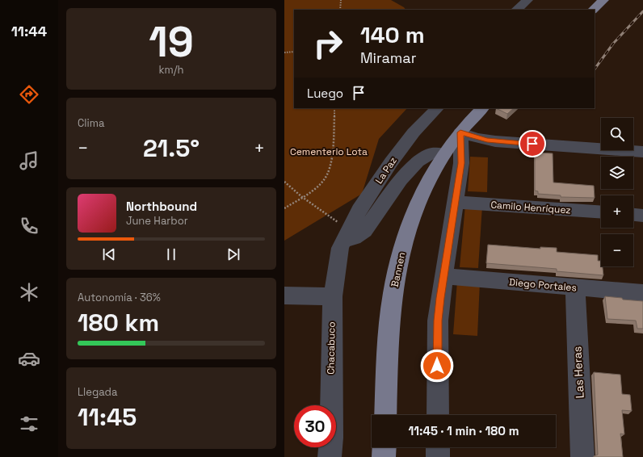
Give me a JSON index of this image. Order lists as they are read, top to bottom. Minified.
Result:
{"streets":{"main road":["Bannen"],"street":["La Paz","Camilo Henríquez","Diego Portales","Chacabuco","Las Heras"]},"crossings":[["La Paz","Chacabuco"],["Diego Portales","Las Heras"]],"parks":["Cementerio Lota"],"page":{"tabs":"11:44","tile":[["19","km/h"],"Clima",["Autonomía · 36%","180 km"],["Llegada","11:45"]],"turn":["140 m","Miramar"],"then":"Luego","map_buttons":["+","−"],"heat":["−","21.5°","+"],"song":["Northbound","June Harbor"],"limit":"30","trip":"11:45 · 1 min · 180 m"}}
